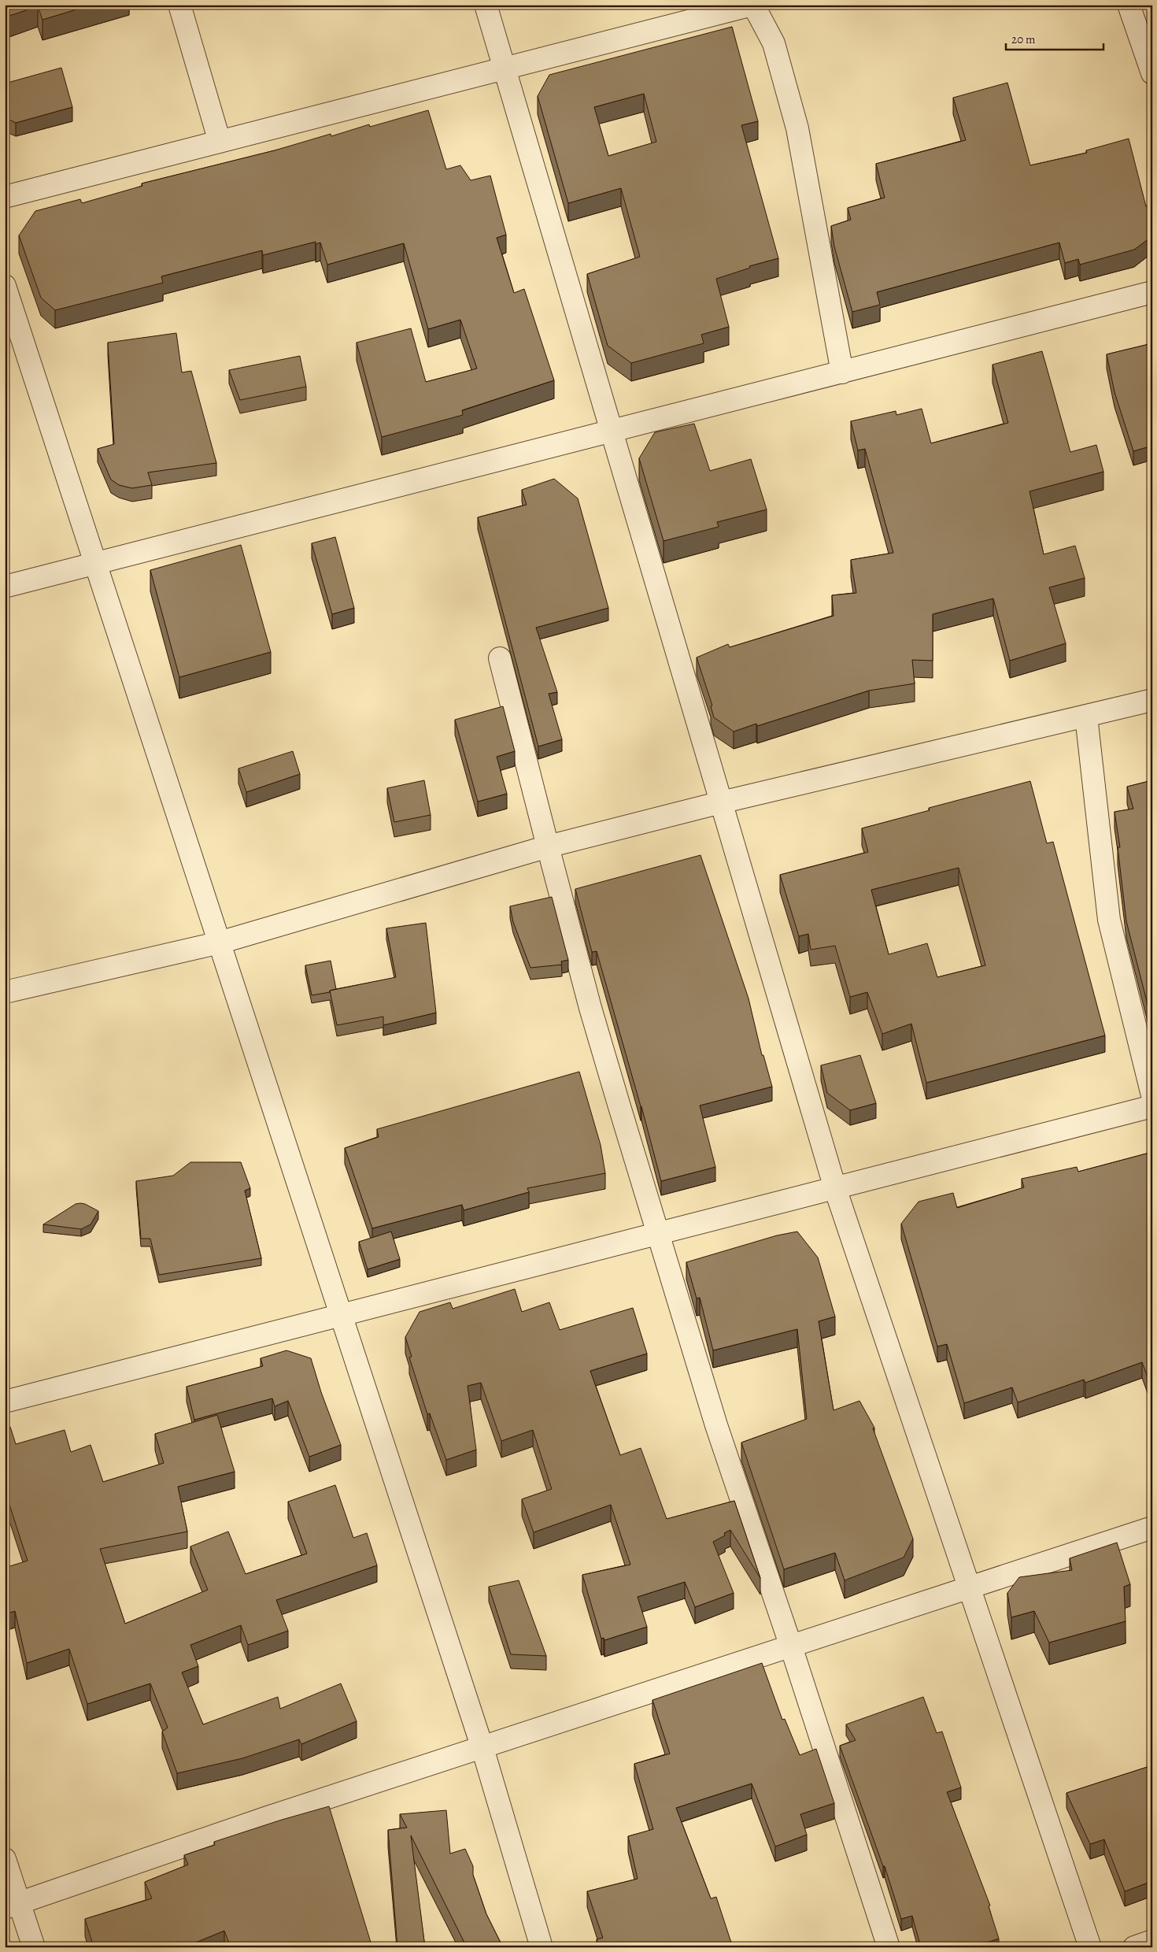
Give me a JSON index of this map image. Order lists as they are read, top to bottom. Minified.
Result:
{"scale_bar":"20 m"}
